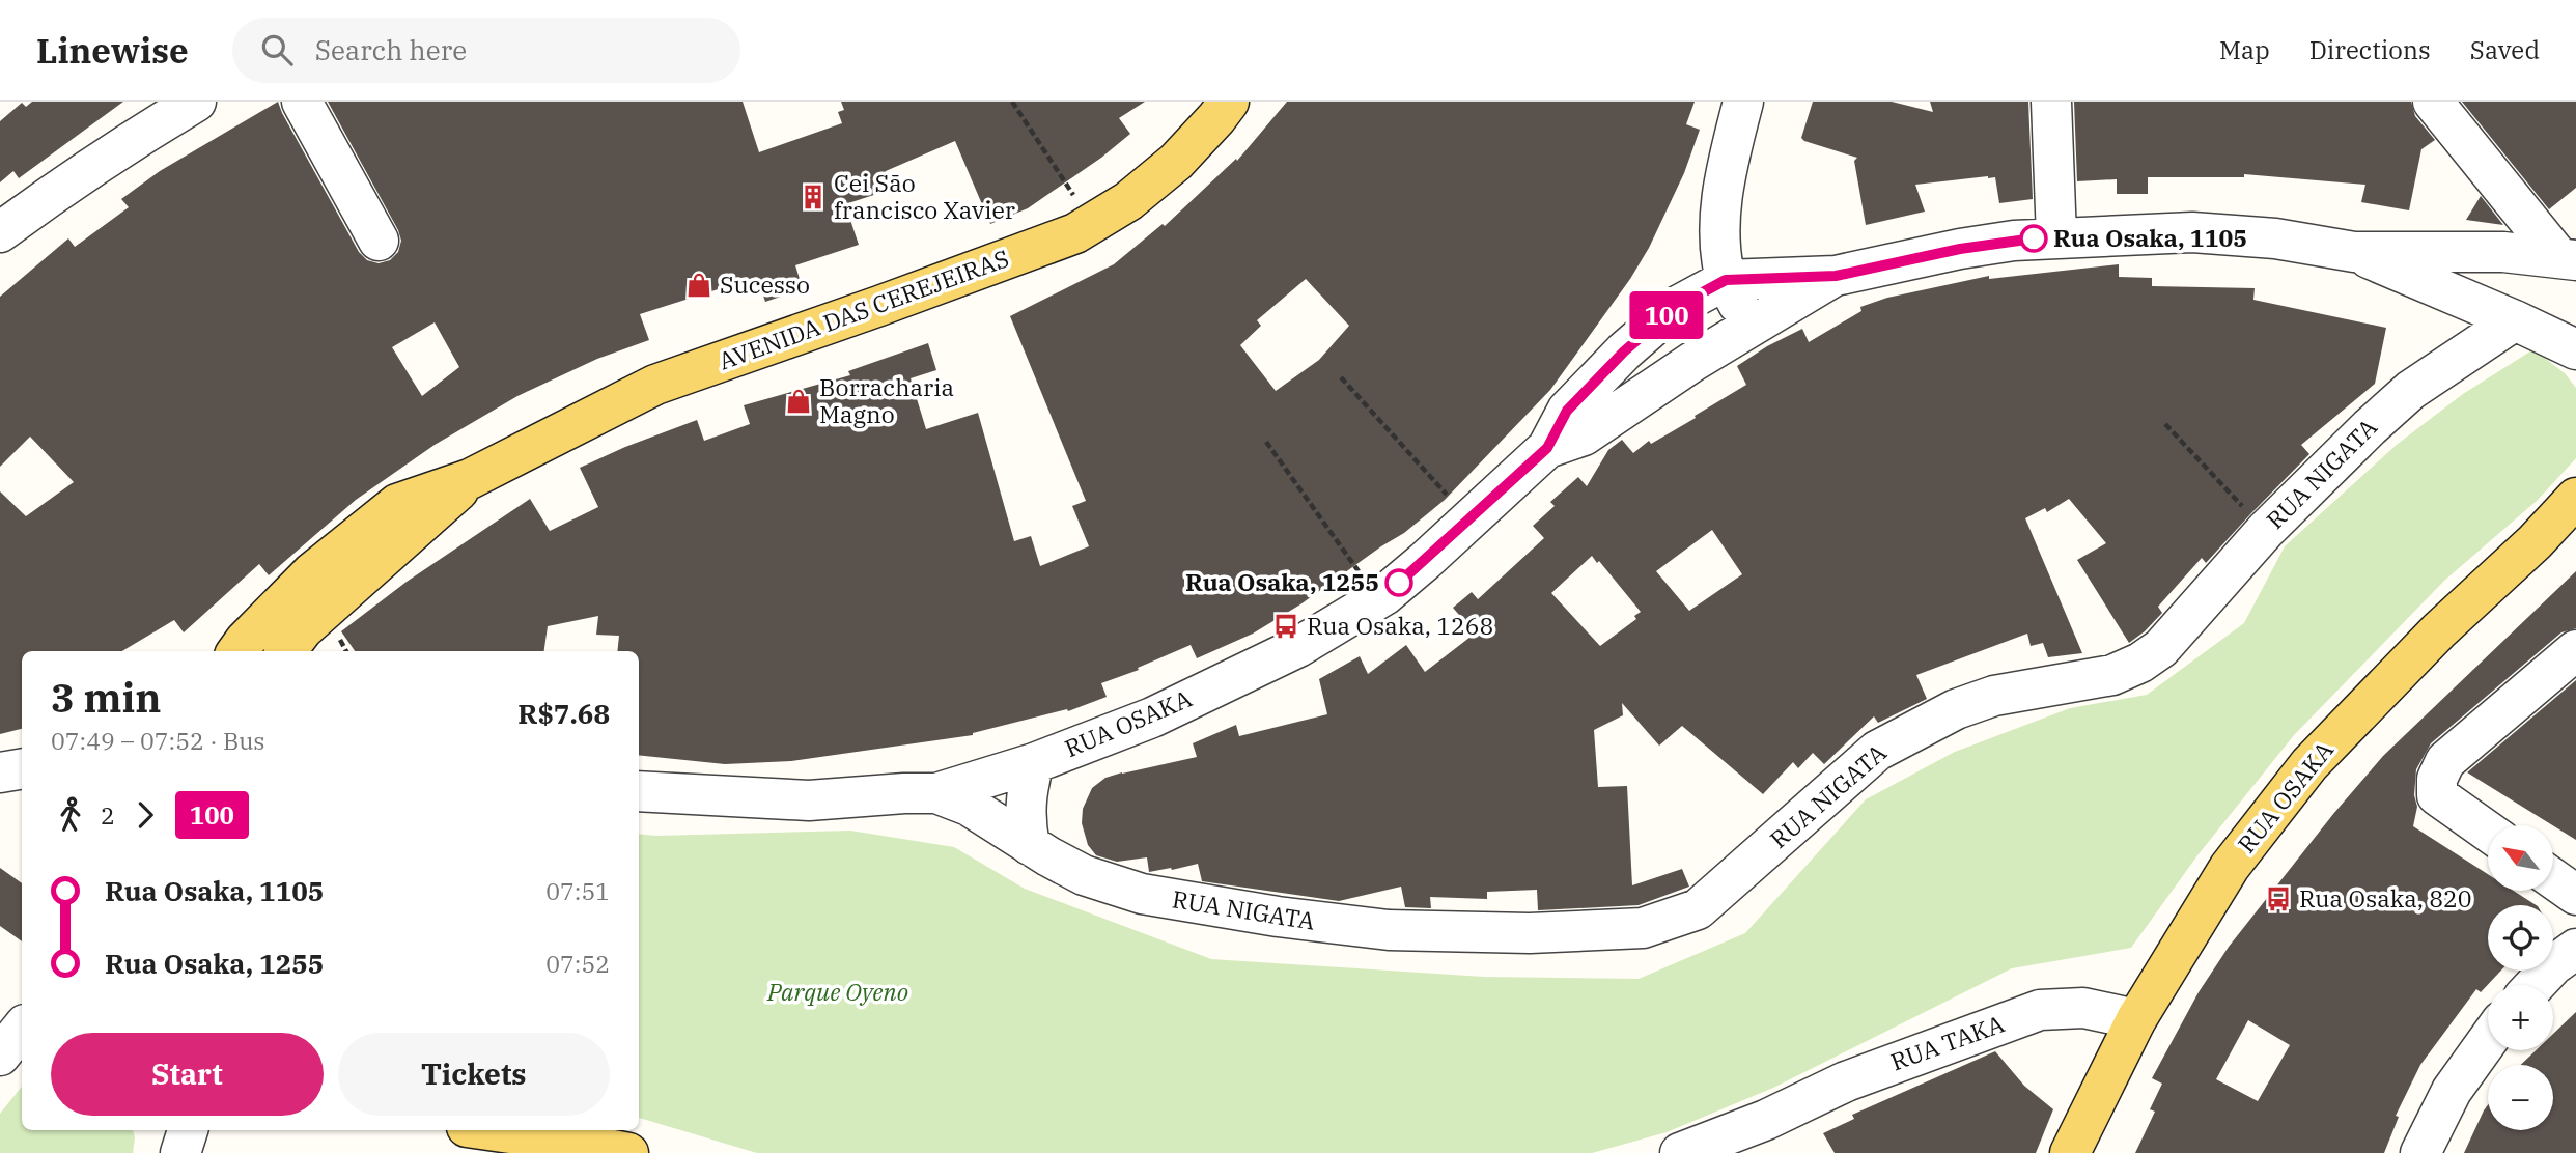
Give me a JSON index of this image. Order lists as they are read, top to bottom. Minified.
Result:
{"streets":{"main road":["AVENIDA DAS CEREJEIRAS","RUA OSAKA"],"street":["RUA NIGATA","RUA TAKA"]},"crossings":[["RUA NIGATA","RUA OSAKA"],["RUA OSAKA","RUA TAKA"]],"parks":["Parque Oyeno"],"places":{"building":["Cei São francisco Xavier"],"other":["Rua Osaka, 1105","Rua Osaka, 1255"],"shop":["Sucesso","Borracharia Magno"],"bus stop":["Rua Osaka, 1268","Rua Osaka, 820"]},"lines":["bus line 100"],"north":"top left","page":{"header":"Linewise","search":"Search here","nav":["Map","Directions","Saved"],"on_map":"100","heading":["3 min","07:49 – 07:52 · Bus","R$7.68"],"legs":["2","100"],"map_buttons":["+","−"],"list":[{"name":"Rua Osaka, 1105","value":"07:51"},{"name":"Rua Osaka, 1255","value":"07:52"}],"buttons":["Start","Tickets"]}}
